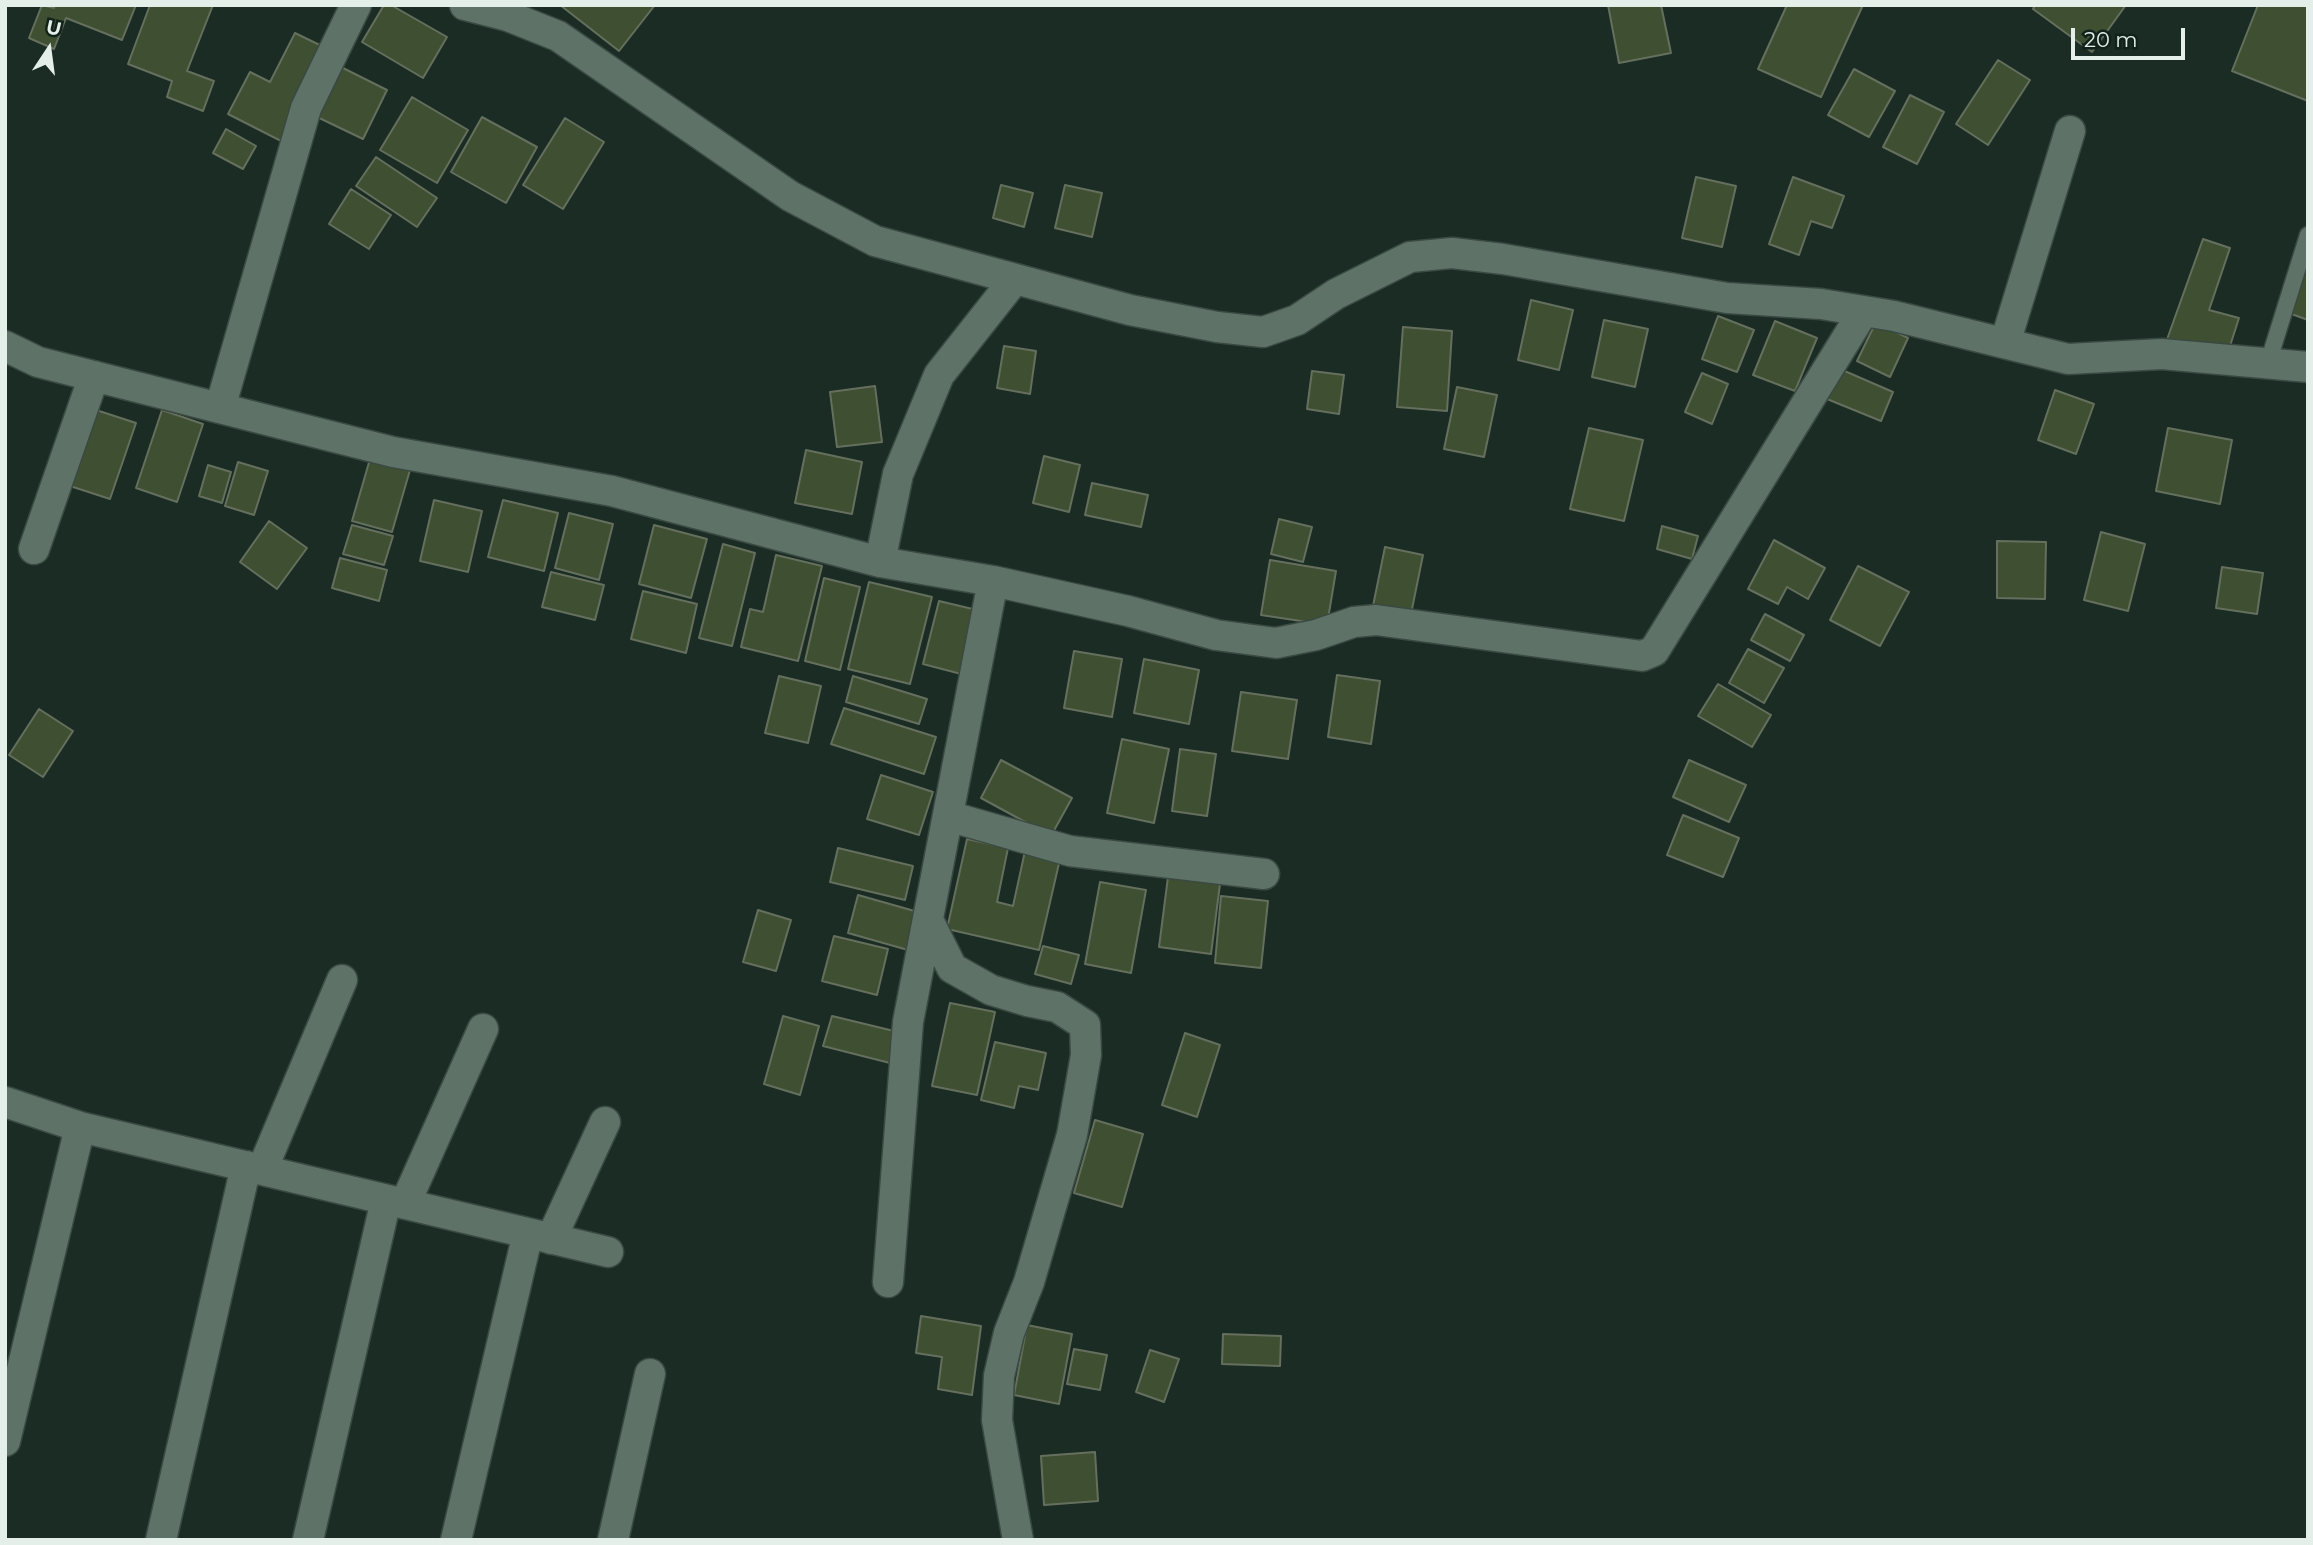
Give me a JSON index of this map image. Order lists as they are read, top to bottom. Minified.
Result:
{"scale_bar":"20 m","north":"top"}
